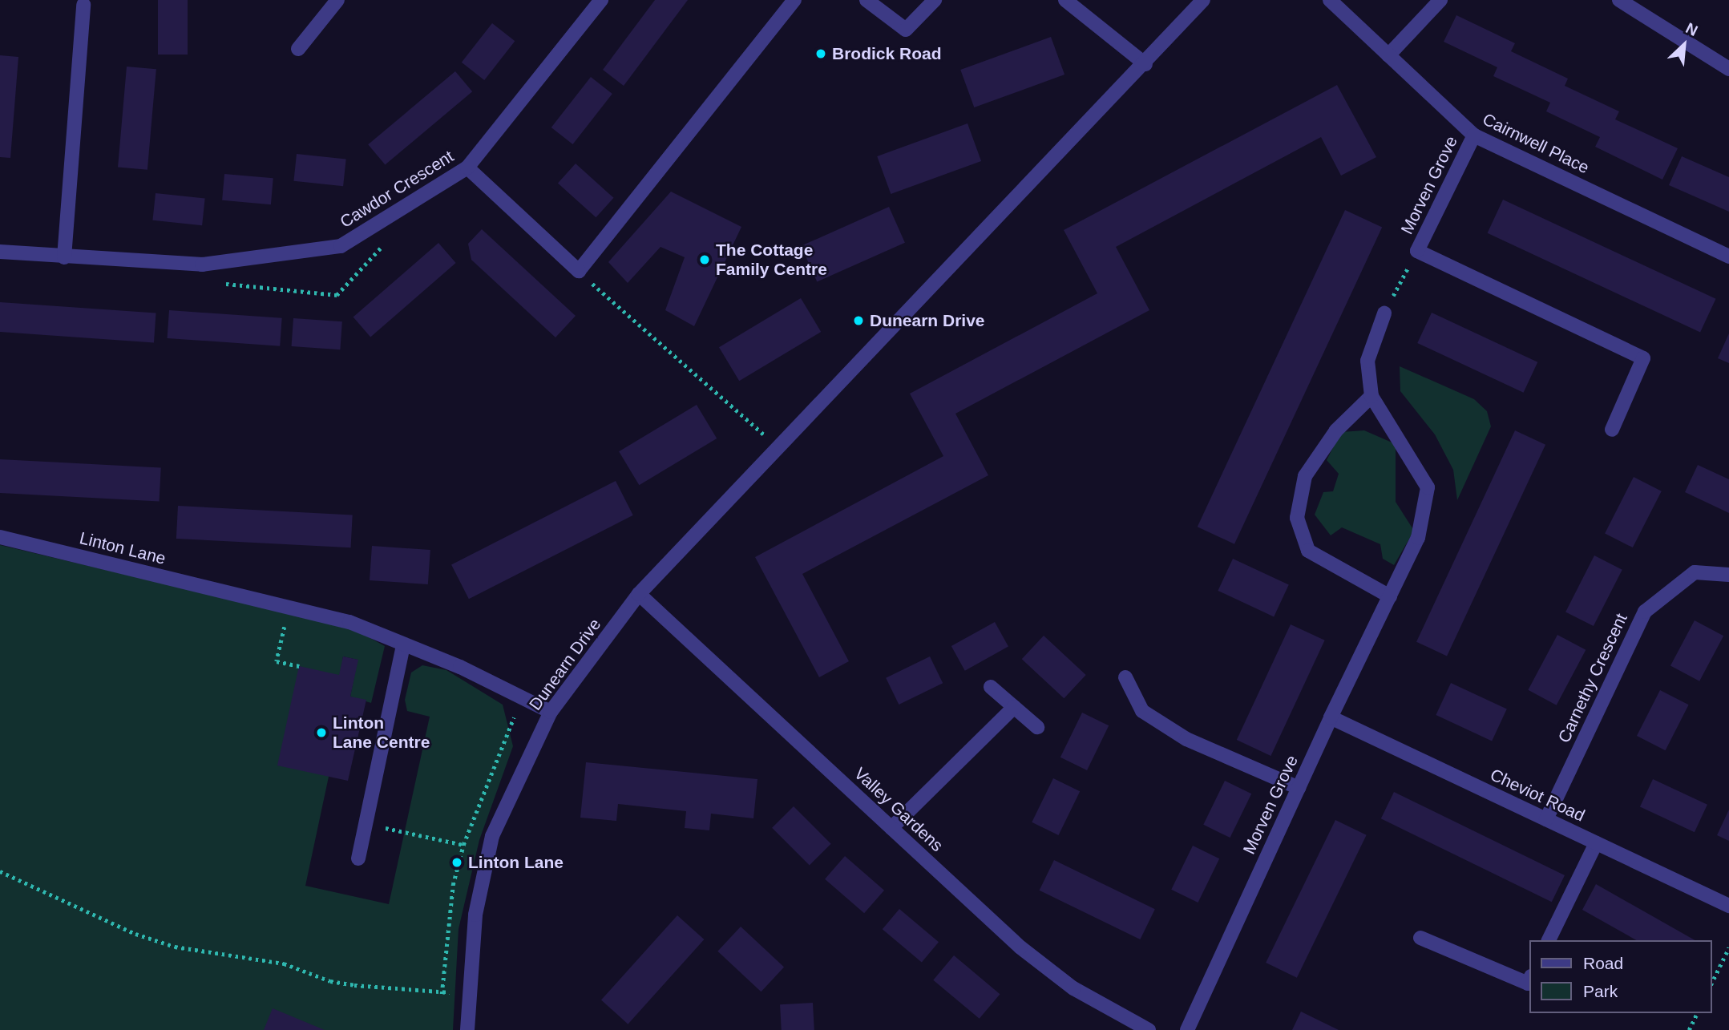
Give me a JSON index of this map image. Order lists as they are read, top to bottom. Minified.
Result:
{"streets":{"street":["Cairnwell Place","Morven Grove","Cawdor Crescent","Linton Lane","Dunearn Drive","Carnethy Crescent","Cheviot Road","Valley Gardens"]},"crossings":[["Cairnwell Place","Morven Grove"],["Morven Grove","Cheviot Road"],["Linton Lane","Dunearn Drive"],["Dunearn Drive","Valley Gardens"],["Carnethy Crescent","Cheviot Road"]],"places":["Brodick Road","The Cottage Family Centre","Dunearn Drive","Linton Lane Centre","Linton Lane"],"legend":["Road","Park"],"north":"top right"}
